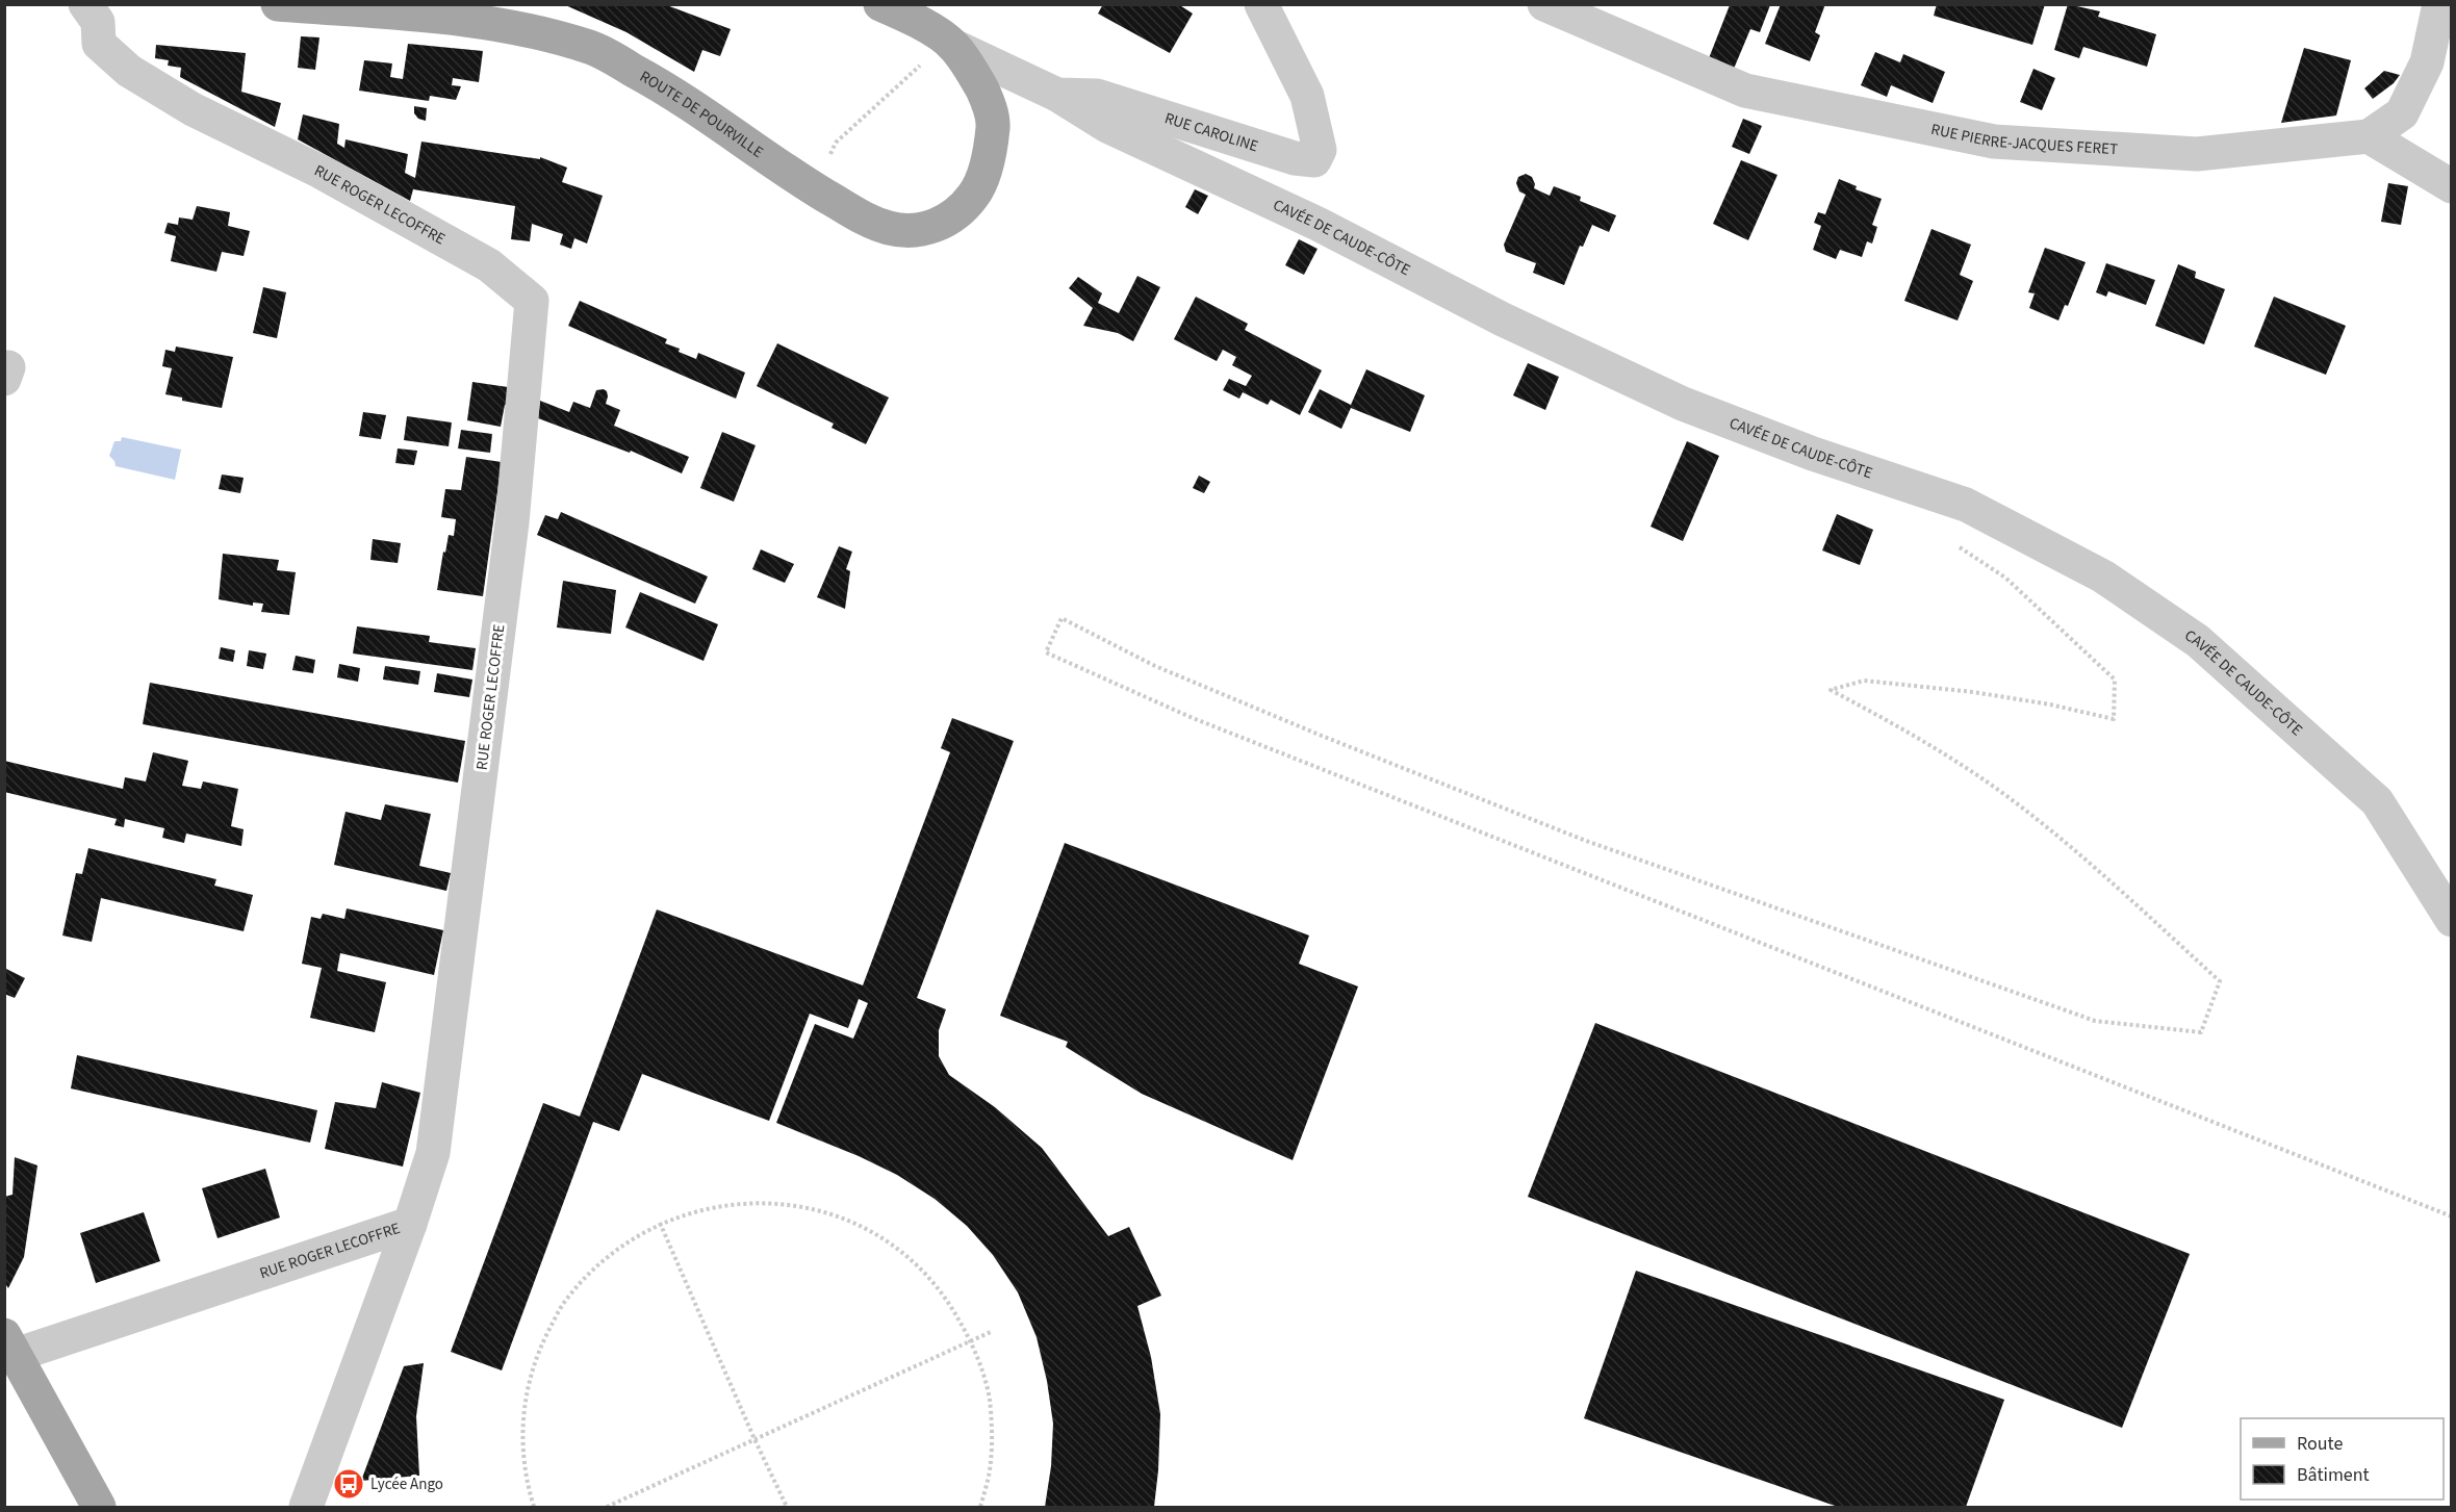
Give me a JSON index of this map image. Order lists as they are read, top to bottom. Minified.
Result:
{"streets":{"main road":["ROUTE DE POURVILLE"],"street":["RUE CAROLINE","RUE PIERRE-JACQUES FERET","RUE ROGER LECOFFRE","CAVÉE DE CAUDE-CÔTE"]},"crossings":[["ROUTE DE POURVILLE","RUE CAROLINE"],["RUE CAROLINE","CAVÉE DE CAUDE-CÔTE"]],"places":{"bus stop":["Lycée Ango"]},"legend":["Route","Bâtiment"]}
